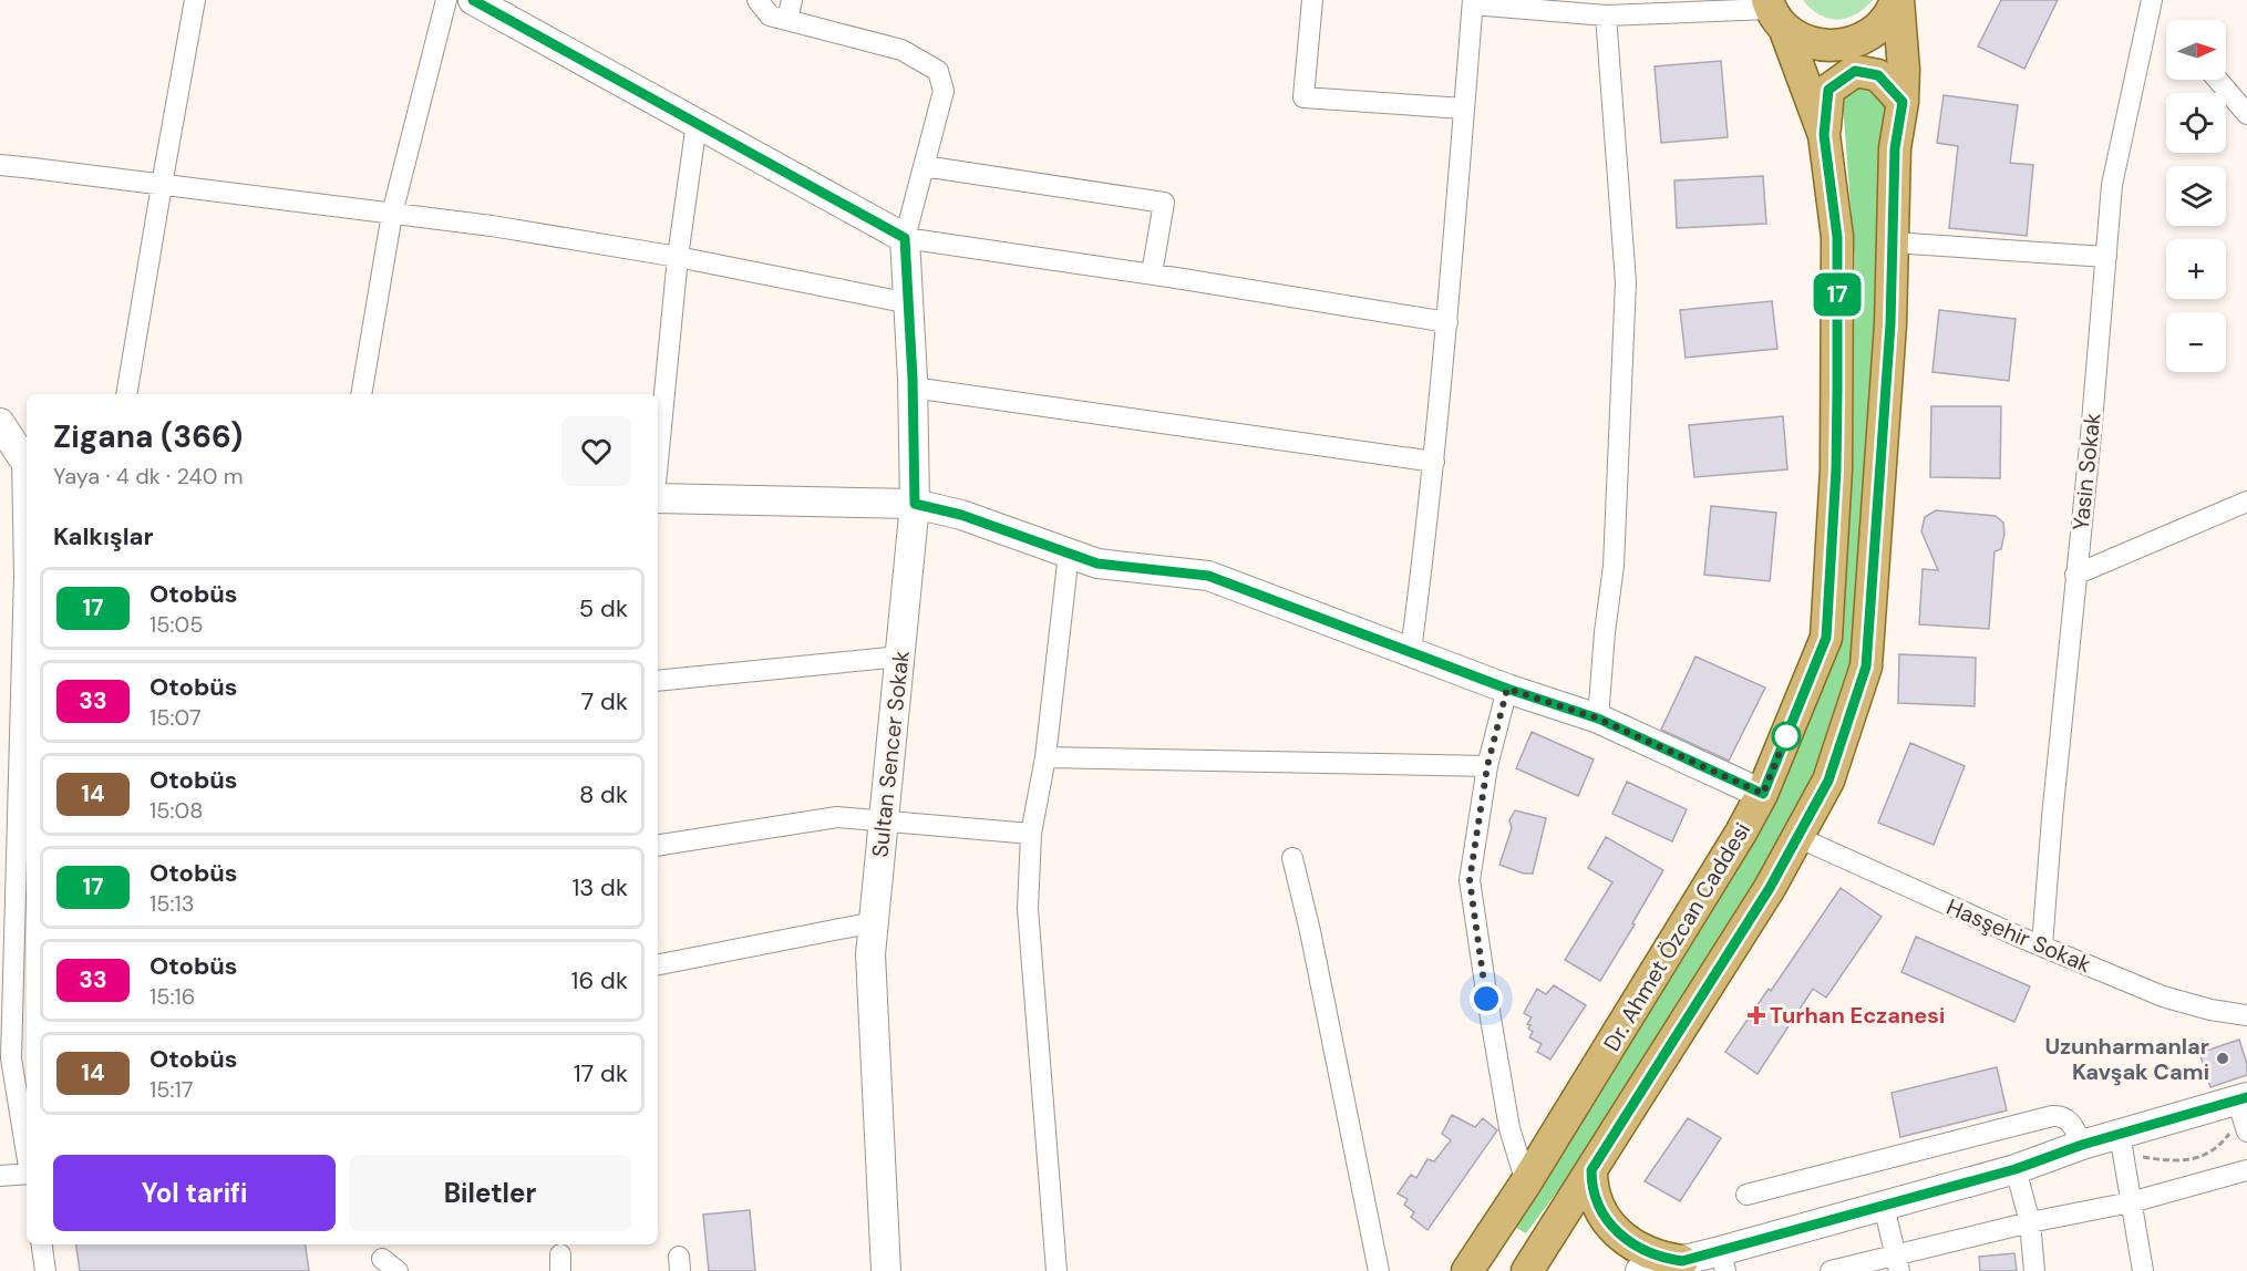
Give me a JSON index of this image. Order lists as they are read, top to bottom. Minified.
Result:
{"streets":{"main road":["Dr. Ahmet Özcan Caddesi"],"street":["Yasin Sokak","Sultan Sencer Sokak","Hasşehir Sokak"]},"crossings":[["Yasin Sokak","Hasşehir Sokak"]],"places":{"health":["Turhan Eczanesi"],"other":["Uzunharmanlar Kavşak Cami"]},"lines":["bus line 17"],"north":"right","page":{"on_map":"17","map_buttons":["+","−"],"heading":[["Zigana (366)","Yaya · 4 dk · 240 m"],"Kalkışlar"],"list":[{"mark":"17","name":"Otobüs","note":"15:05","value":"5 dk"},{"mark":"33","name":"Otobüs","note":"15:07","value":"7 dk"},{"mark":"14","name":"Otobüs","note":"15:08","value":"8 dk"},{"mark":"17","name":"Otobüs","note":"15:13","value":"13 dk"},{"mark":"33","name":"Otobüs","note":"15:16","value":"16 dk"},{"mark":"14","name":"Otobüs","note":"15:17","value":"17 dk"}],"buttons":["Yol tarifi","Biletler"]}}
